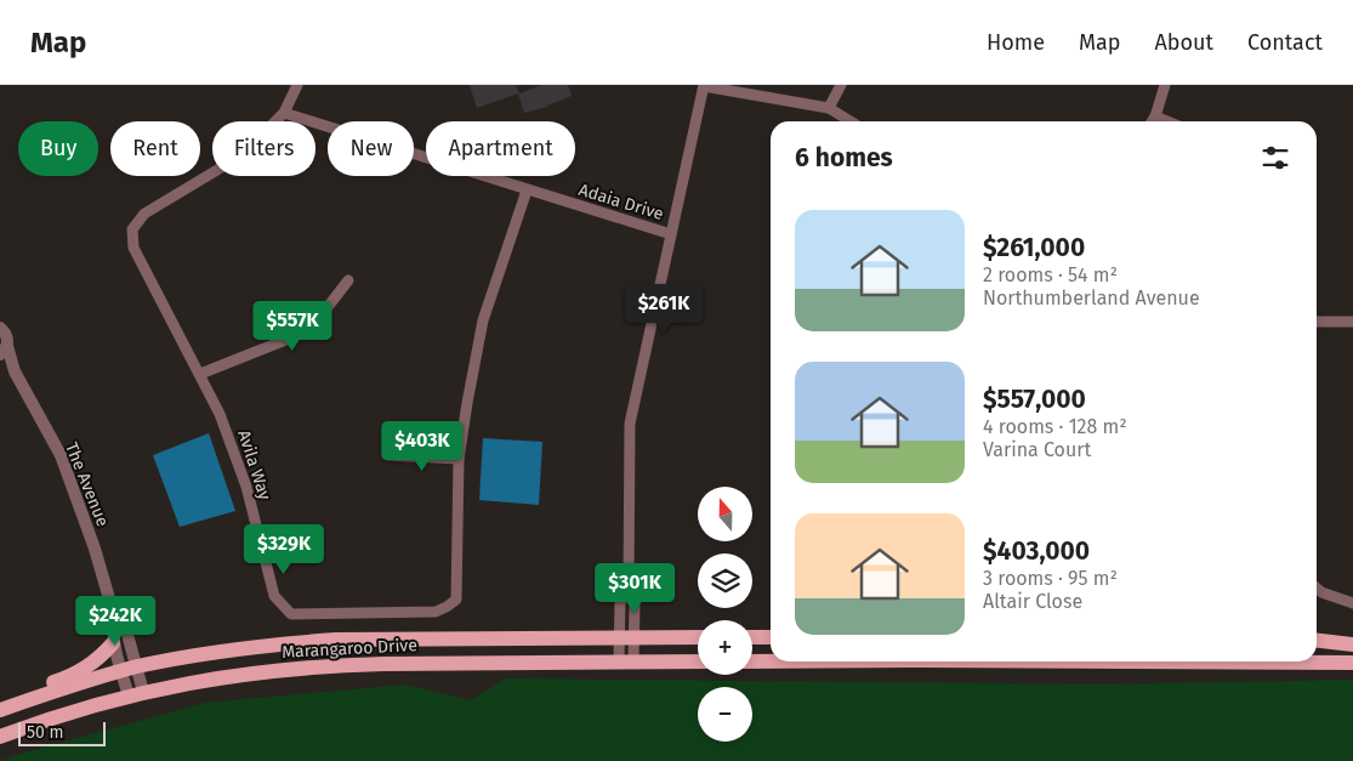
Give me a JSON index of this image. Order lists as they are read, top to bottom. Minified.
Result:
{"streets":{"main road":["Marangaroo Drive"],"street":["Adaia Drive","Avila Way","The Avenue"]},"crossings":[["Adaia Drive","Avila Way"],["The Avenue","Marangaroo Drive"]],"scale_bar":"50 m","north":"top","page":{"header":"Map","nav":["Home","Map","About","Contact"],"chip":["Buy","Rent","Filters","New","Apartment"],"heading":"6 homes","list":[{"name":"$261,000","note":"2 rooms · 54 m² · Northumberland Avenue"},{"name":"$557,000","note":"4 rooms · 128 m² · Varina Court"},{"name":"$403,000","note":"3 rooms · 95 m² · Altair Close"}],"price":["$261K","$557K","$403K","$329K","$301K","$242K"],"map_buttons":["+","−"],"scale":"50 m"}}
